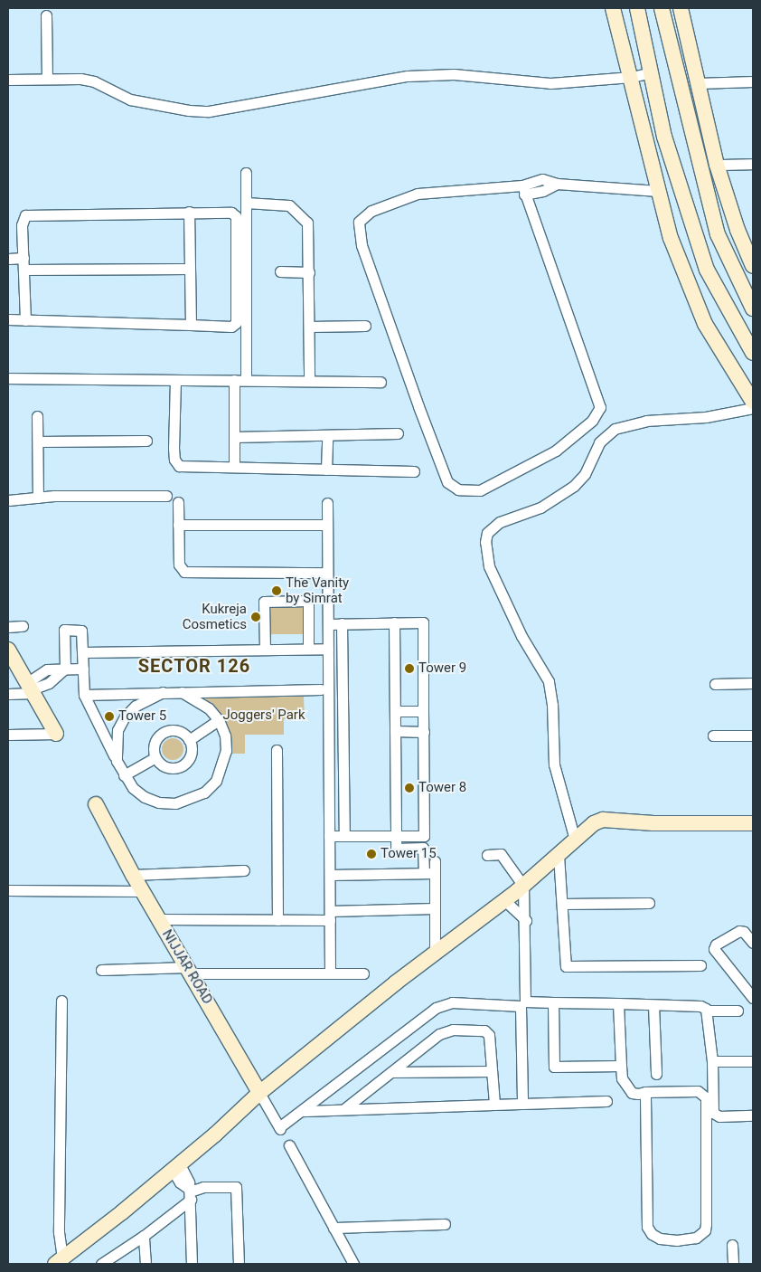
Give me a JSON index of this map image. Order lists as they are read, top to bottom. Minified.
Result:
{"streets":{"street":["NIJJAR ROAD"]},"districts":["SECTOR 126"],"parks":["Joggers' Park"],"places":["The Vanity by Simrat","Kukreja Cosmetics","Tower 9","Tower 5","Tower 8","Tower 15"]}
